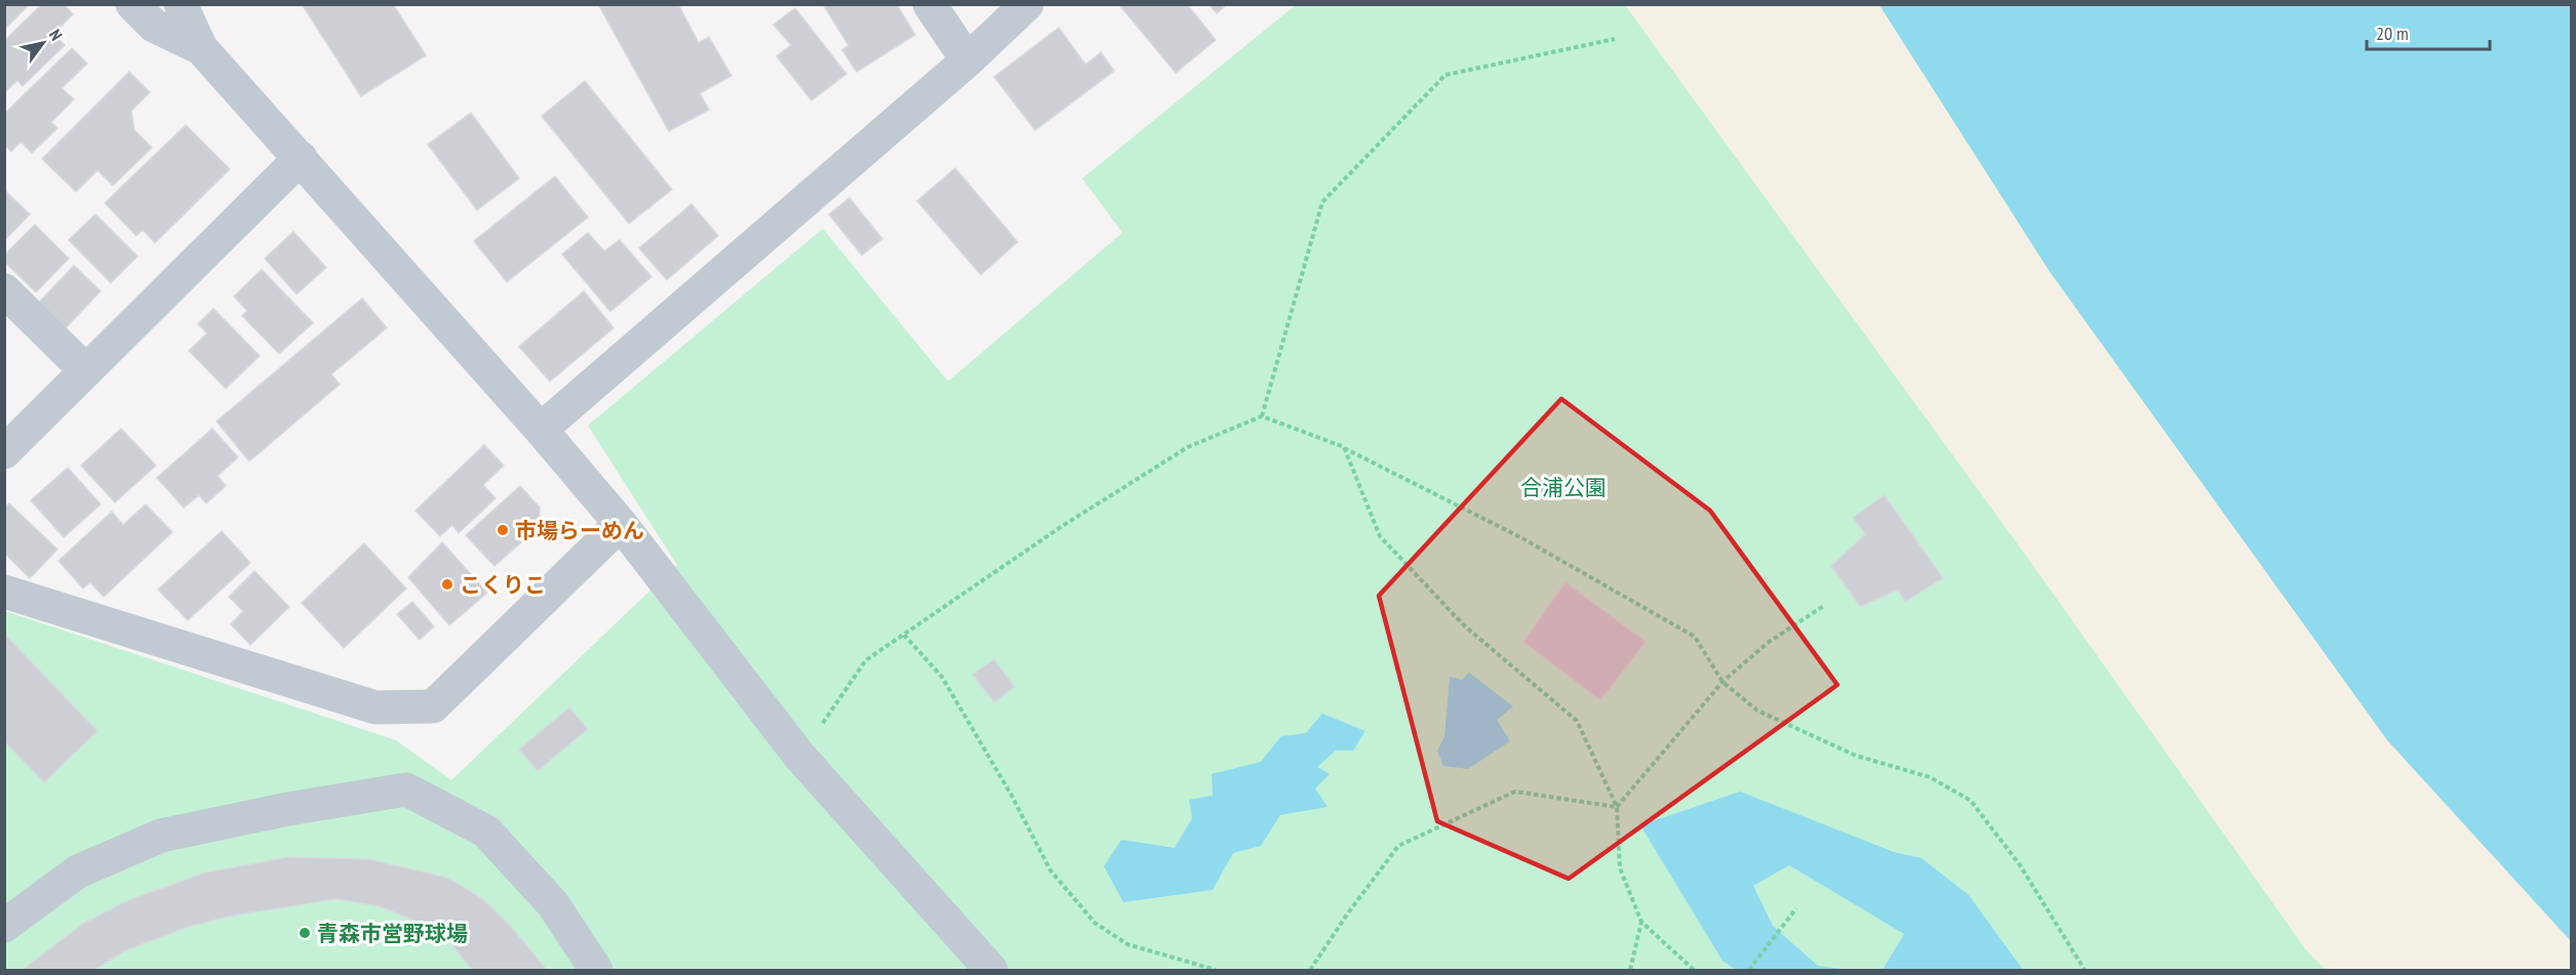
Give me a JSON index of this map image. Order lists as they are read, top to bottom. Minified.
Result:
{"parks":["合浦公園"],"places":["市場らーめん","こくりこ","青森市営野球場"],"scale_bar":"20 m","north":"top right"}
